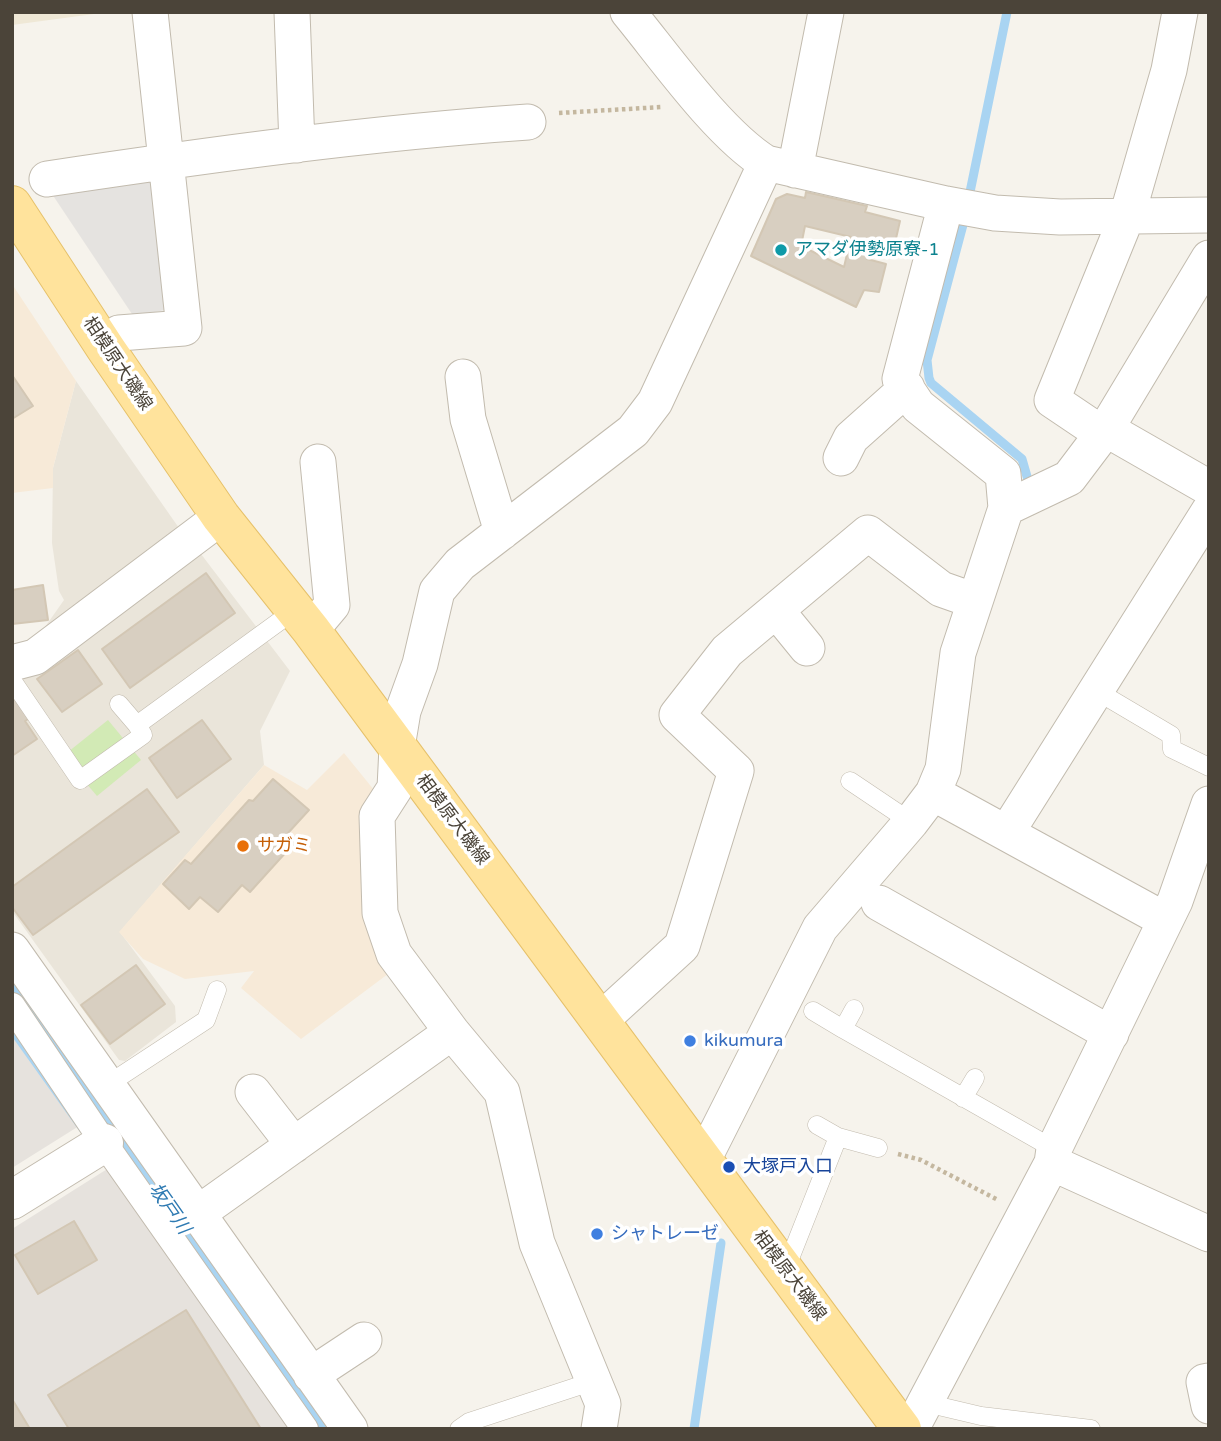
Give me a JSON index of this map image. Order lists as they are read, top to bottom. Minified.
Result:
{"streets":{"main road":["相模原大磯線"]},"water":["坂戸川"],"places":["アマダ伊勢原寮-1","サガミ","kikumura","大塚戸入口","シャトレーゼ"]}
